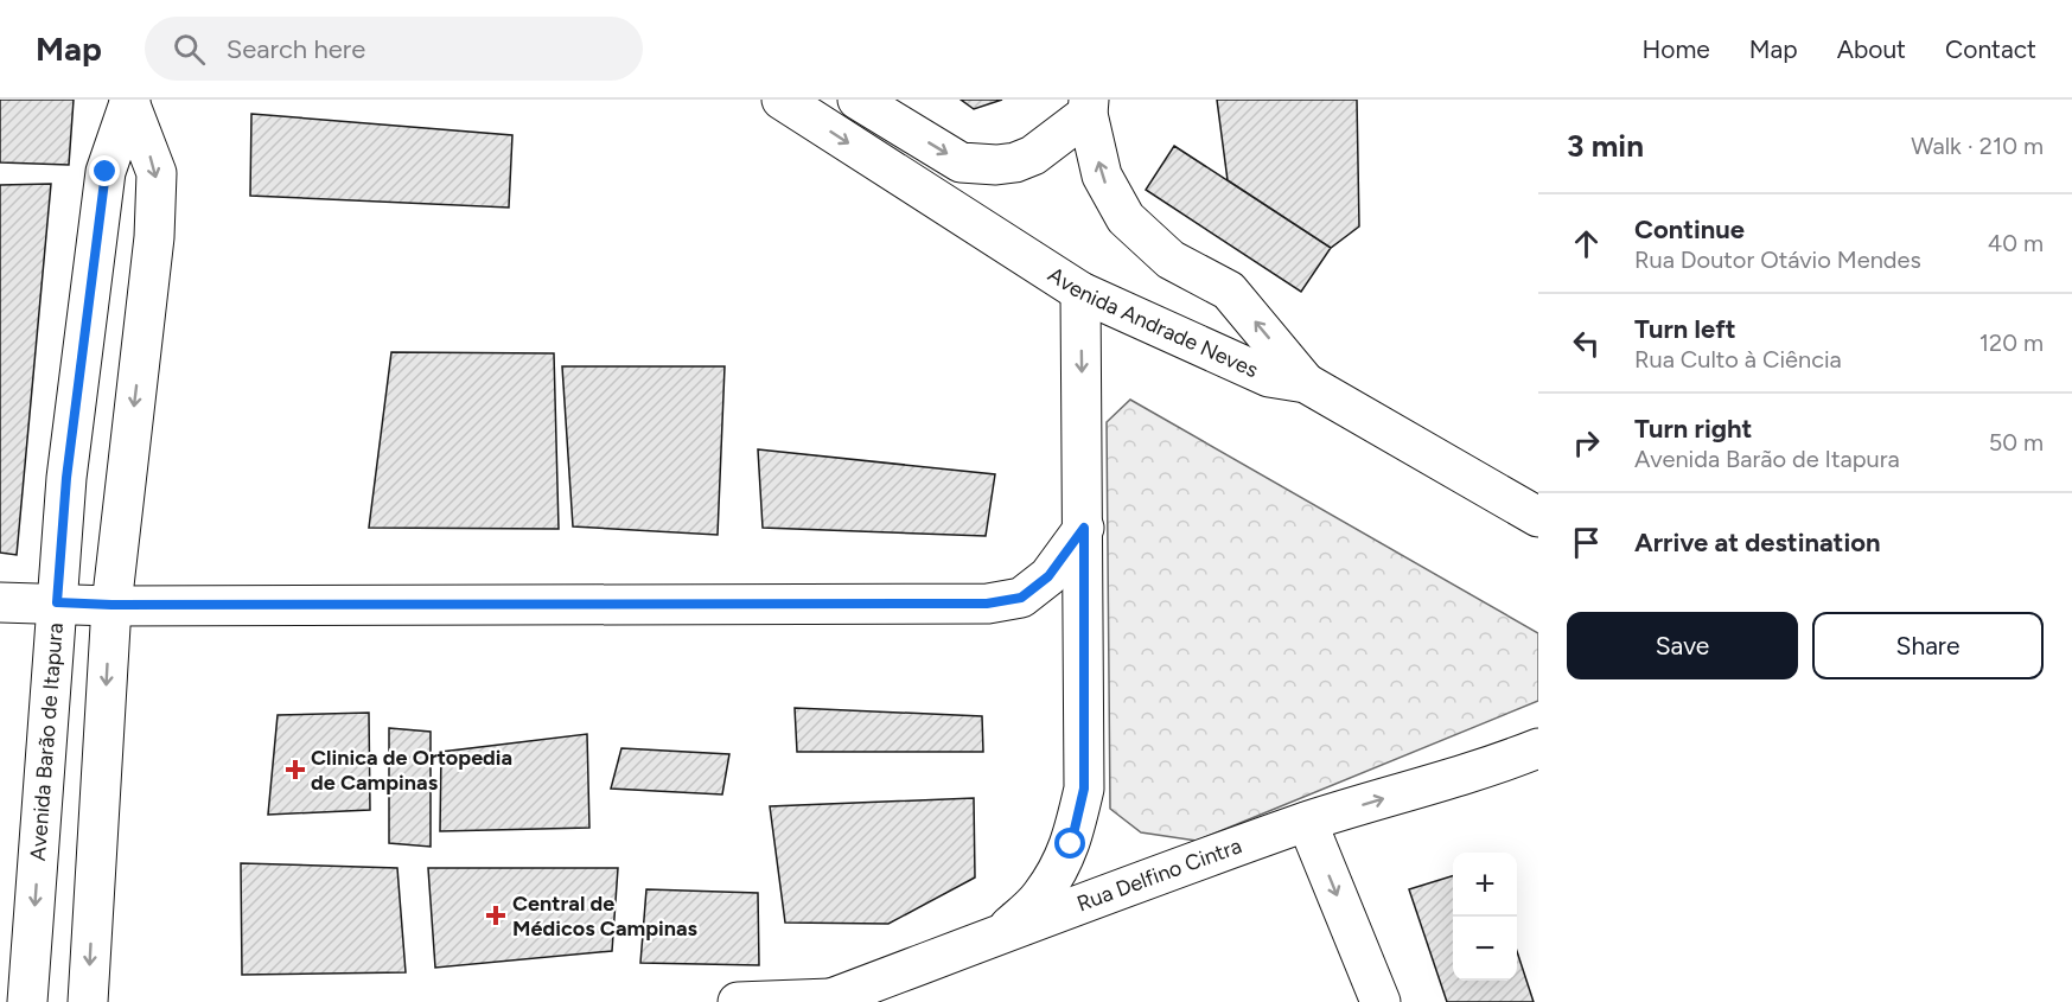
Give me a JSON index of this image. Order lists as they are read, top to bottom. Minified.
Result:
{"streets":{"main road":["Avenida Andrade Neves","Avenida Barão de Itapura","Rua Delfino Cintra"]},"places":{"health":["Clinica de Ortopedia de Campinas","Central de Médicos Campinas"]},"page":{"header":"Map","search":"Search here","nav":["Home","Map","About","Contact"],"heading":["3 min","Walk · 210 m"],"list":[["Continue","Rua Doutor Otávio Mendes","40 m"],["Turn left","Rua Culto à Ciência","120 m"],["Turn right","Avenida Barão de Itapura","50 m"],"Arrive at destination"],"buttons":["Save","Share"],"map_buttons":["+","−"]}}
